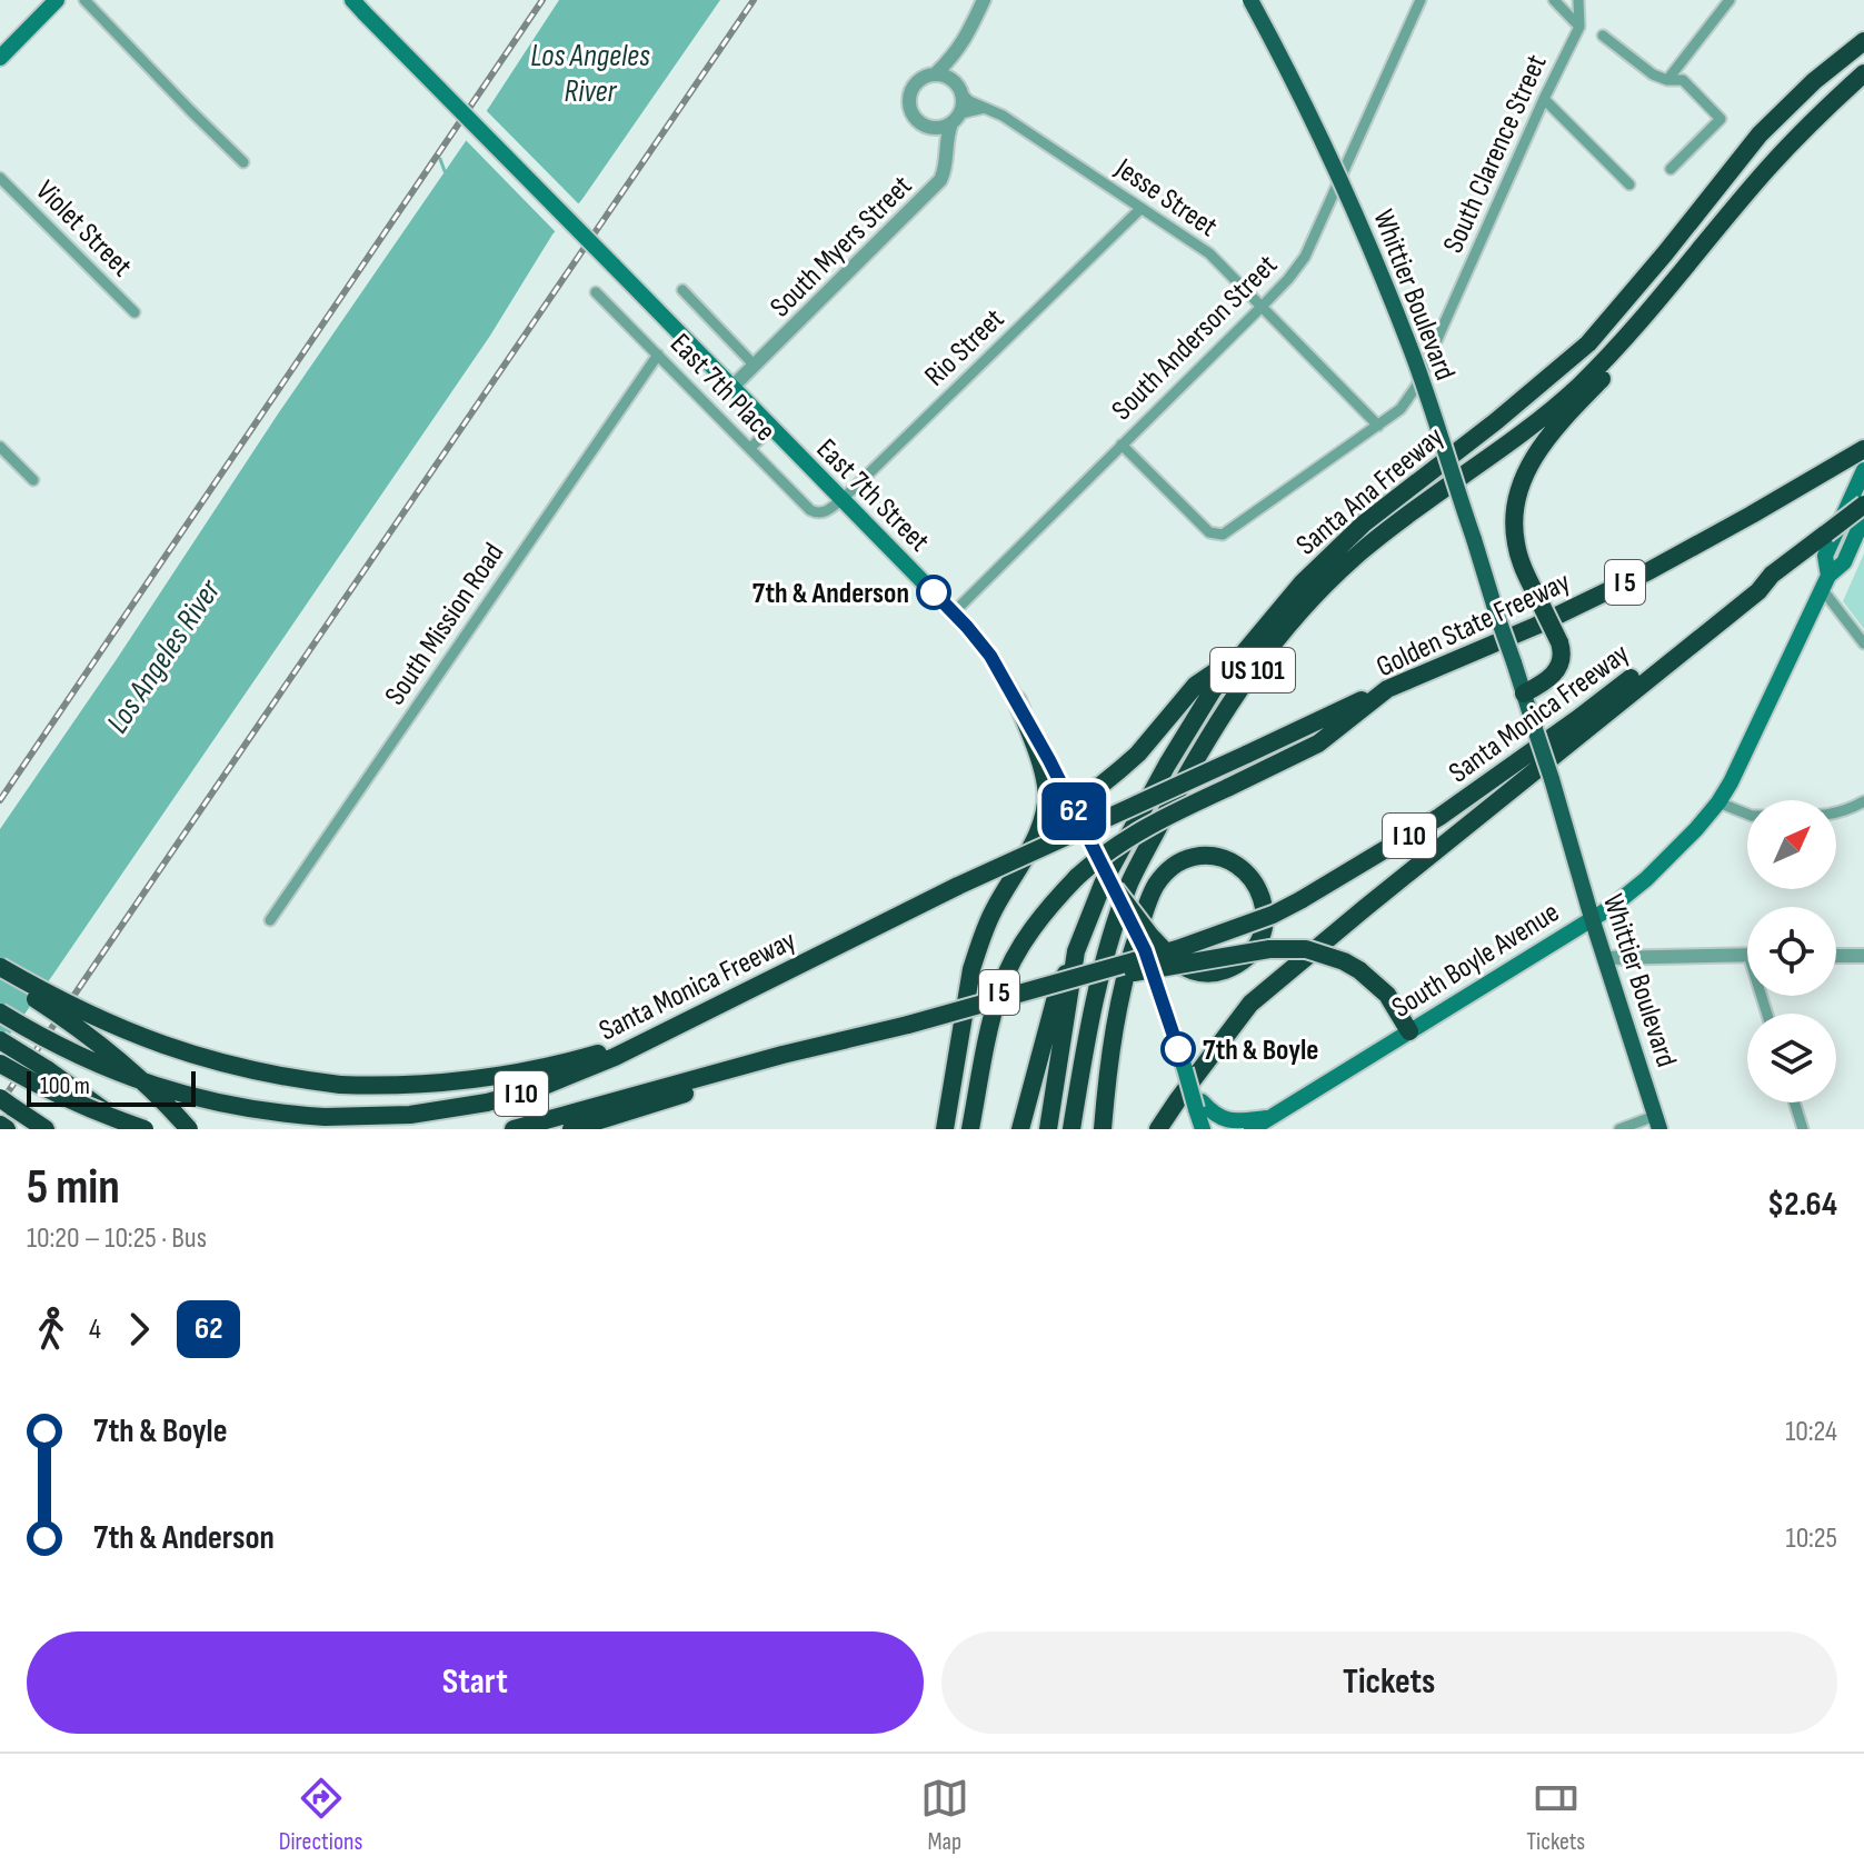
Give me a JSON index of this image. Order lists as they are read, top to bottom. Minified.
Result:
{"streets":{"highway":["Santa Ana Freeway","I 5","Golden State Freeway","US 101","Santa Monica Freeway","I 10"],"main road":["Whittier Boulevard","East 7th Street","South Boyle Avenue"],"street":["South Clarence Street","Jesse Street","Violet Street","South Myers Street","South Anderson Street","Rio Street","East 7th Place","South Mission Road"]},"crossings":[["South Clarence Street","Jesse Street"],["South Clarence Street","South Anderson Street"],["Jesse Street","South Myers Street"],["Jesse Street","South Anderson Street"],["Jesse Street","Rio Street"],["South Myers Street","East 7th Street"],["Whittier Boulevard","South Boyle Avenue"],["South Anderson Street","East 7th Street"],["Rio Street","East 7th Place"],["Rio Street","East 7th Street"],["East 7th Place","South Mission Road"],["Golden State Freeway","Santa Monica Freeway"],["Golden State Freeway","South Boyle Avenue"]],"water":["Los Angeles River"],"places":["7th & Anderson","7th & Boyle"],"lines":["bus line 62"],"scale_bar":"100 m","north":"top right","page":{"on_map":"62","scale":"100 m","heading":["5 min","10:20 – 10:25 · Bus","$2.64"],"legs":["4","62"],"list":[{"name":"7th & Boyle","value":"10:24"},{"name":"7th & Anderson","value":"10:25"}],"buttons":["Start","Tickets"],"tabs":["Directions","Map","Tickets"]}}
